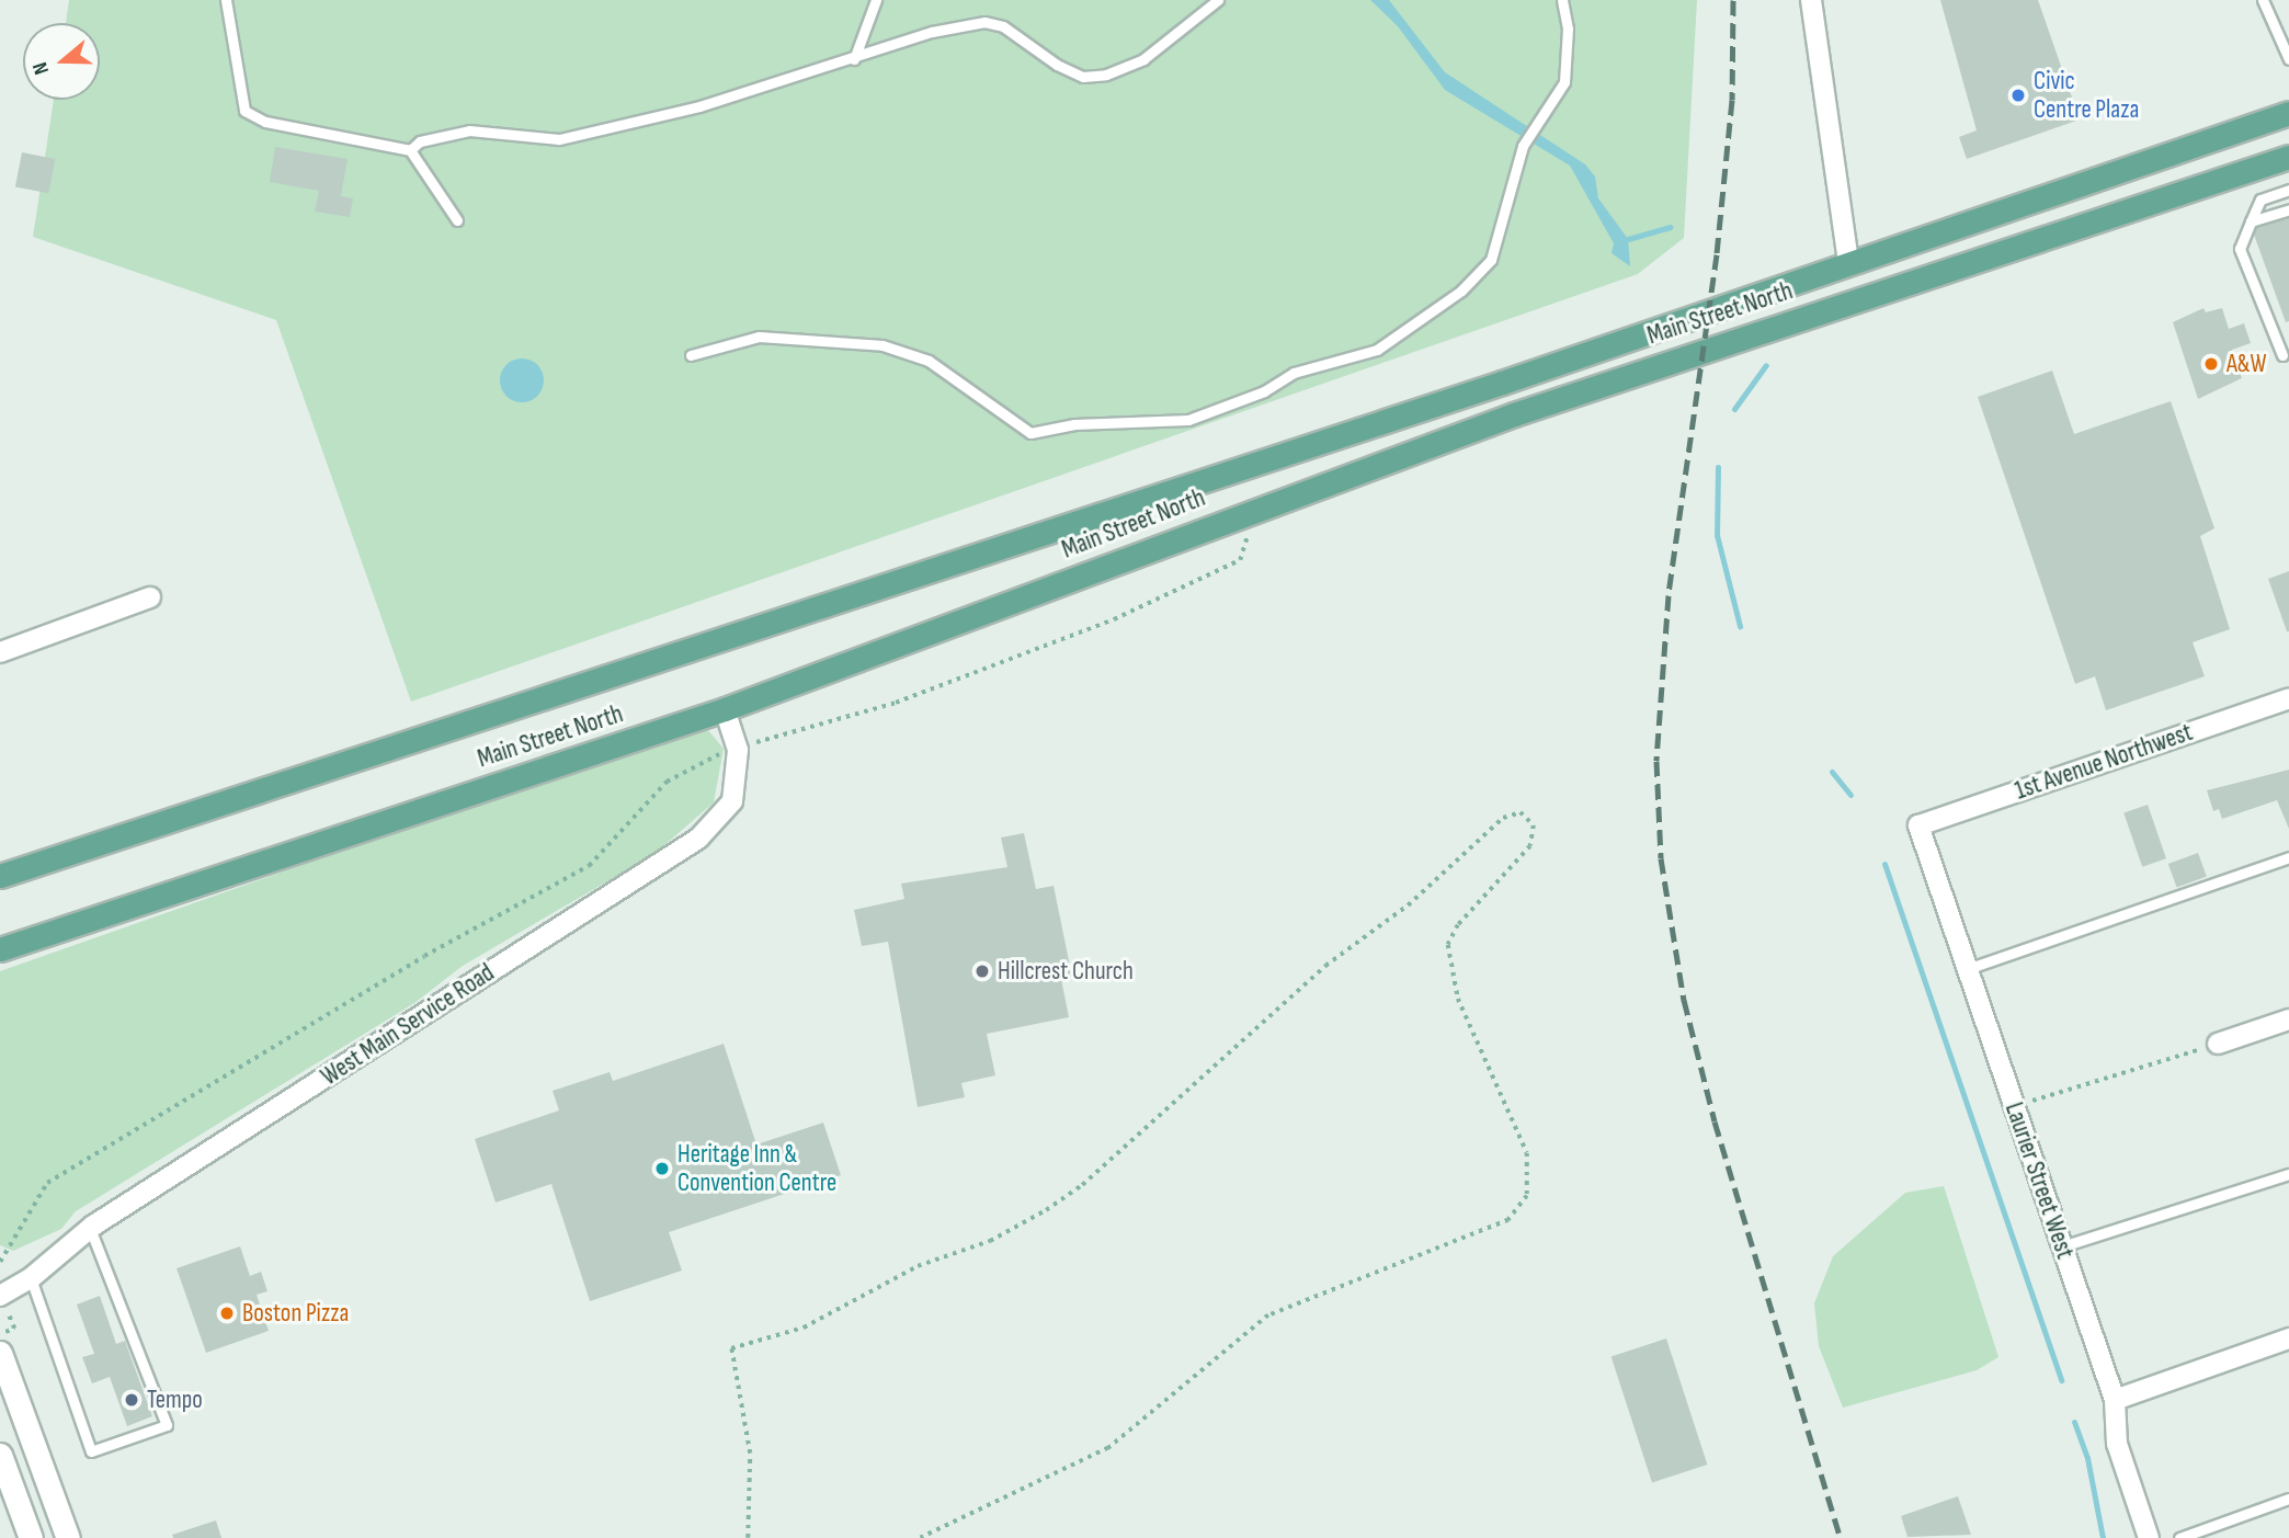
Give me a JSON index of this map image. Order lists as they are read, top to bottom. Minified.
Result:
{"streets":{"main road":["Main Street North"],"street":["1st Avenue Northwest","West Main Service Road","Laurier Street West"]},"crossings":[["Main Street North","West Main Service Road"],["1st Avenue Northwest","Laurier Street West"]],"places":["Civic Centre Plaza","A&W","Hillcrest Church","Heritage Inn & Convention Centre","Boston Pizza","Tempo"],"north":"left"}
